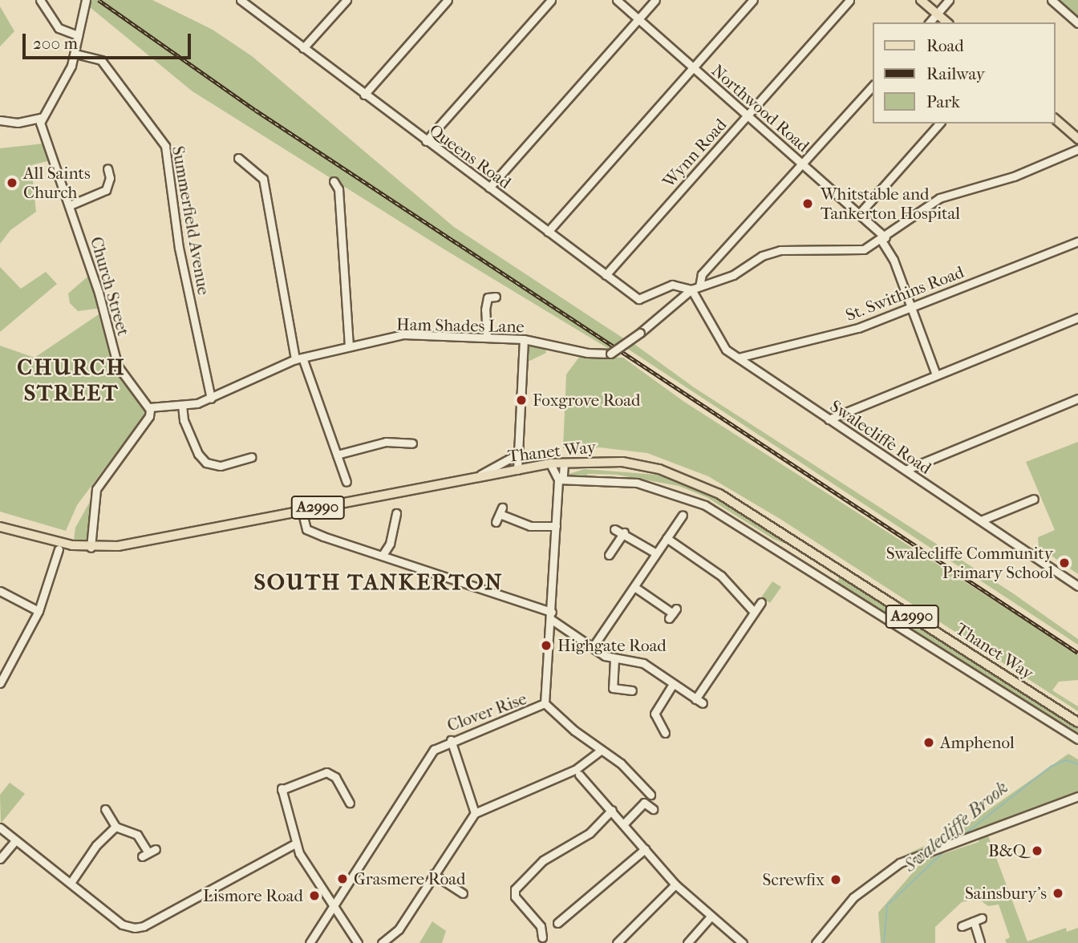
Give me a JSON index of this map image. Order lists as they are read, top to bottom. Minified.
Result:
{"streets":{"main road":["Thanet Way","A2990"],"street":["Northwood Road","Wynn Road","Queens Road","Summerfield Avenue","Church Street","St. Swithins Road","Ham Shades Lane","Swalecliffe Road","Clover Rise"]},"crossings":[["Northwood Road","Wynn Road"],["Northwood Road","St. Swithins Road"],["Wynn Road","Queens Road"],["Queens Road","Ham Shades Lane"],["Queens Road","Swalecliffe Road"],["Summerfield Avenue","Ham Shades Lane"],["Church Street","Ham Shades Lane"],["St. Swithins Road","Swalecliffe Road"],["Ham Shades Lane","Swalecliffe Road"],["Thanet Way","Clover Rise"]],"districts":["CHURCH STREET","SOUTH TANKERTON"],"water":["Swalecliffe Brook"],"places":["All Saints Church","Whitstable and Tankerton Hospital","Foxgrove Road","Swalecliffe Community Primary School","Highgate Road","Amphenol","B&Q","Grasmere Road","Screwfix","Sainsbury's","Lismore Road"],"legend":["Road","Railway","Park"],"scale_bar":"200 m"}
